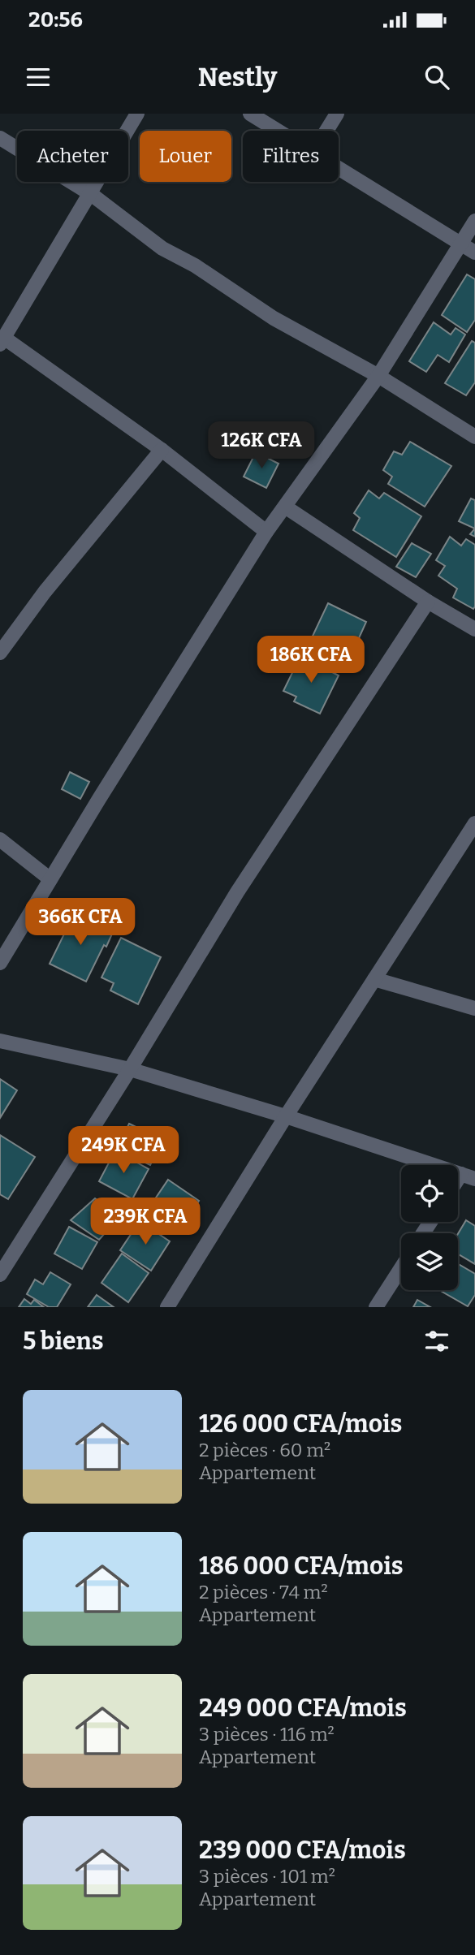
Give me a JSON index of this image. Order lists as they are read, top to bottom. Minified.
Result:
{"page":{"status":"20:56","header":"Nestly","chip":["Acheter","Louer","Filtres"],"price":["126K CFA","186K CFA","366K CFA","249K CFA","239K CFA"],"heading":"5 biens","list":[{"name":"126 000 CFA/mois","note":"2 pièces · 60 m² · Appartement"},{"name":"186 000 CFA/mois","note":"2 pièces · 74 m² · Appartement"},{"name":"249 000 CFA/mois","note":"3 pièces · 116 m² · Appartement"},{"name":"239 000 CFA/mois","note":"3 pièces · 101 m² · Appartement"}]}}
